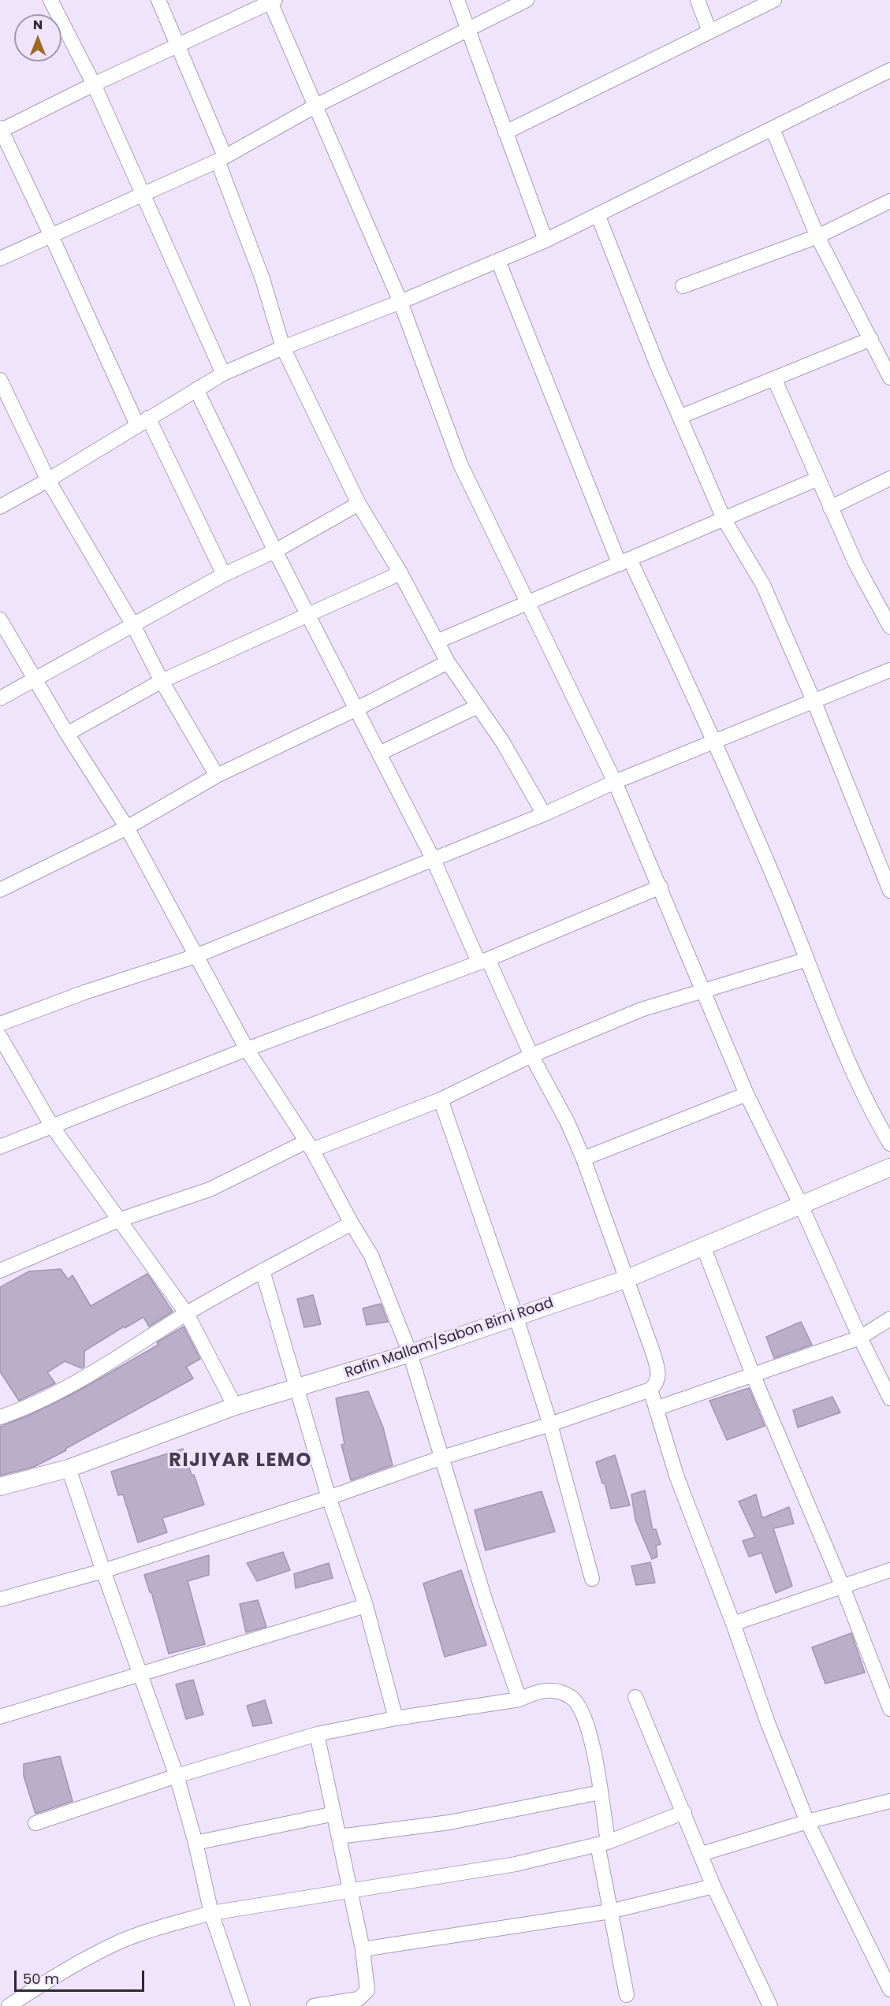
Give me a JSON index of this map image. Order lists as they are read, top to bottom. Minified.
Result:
{"streets":{"street":["Rafin Mallam/Sabon Birni Road"]},"districts":["RIJIYAR LEMO"],"scale_bar":"50 m","north":"top"}
